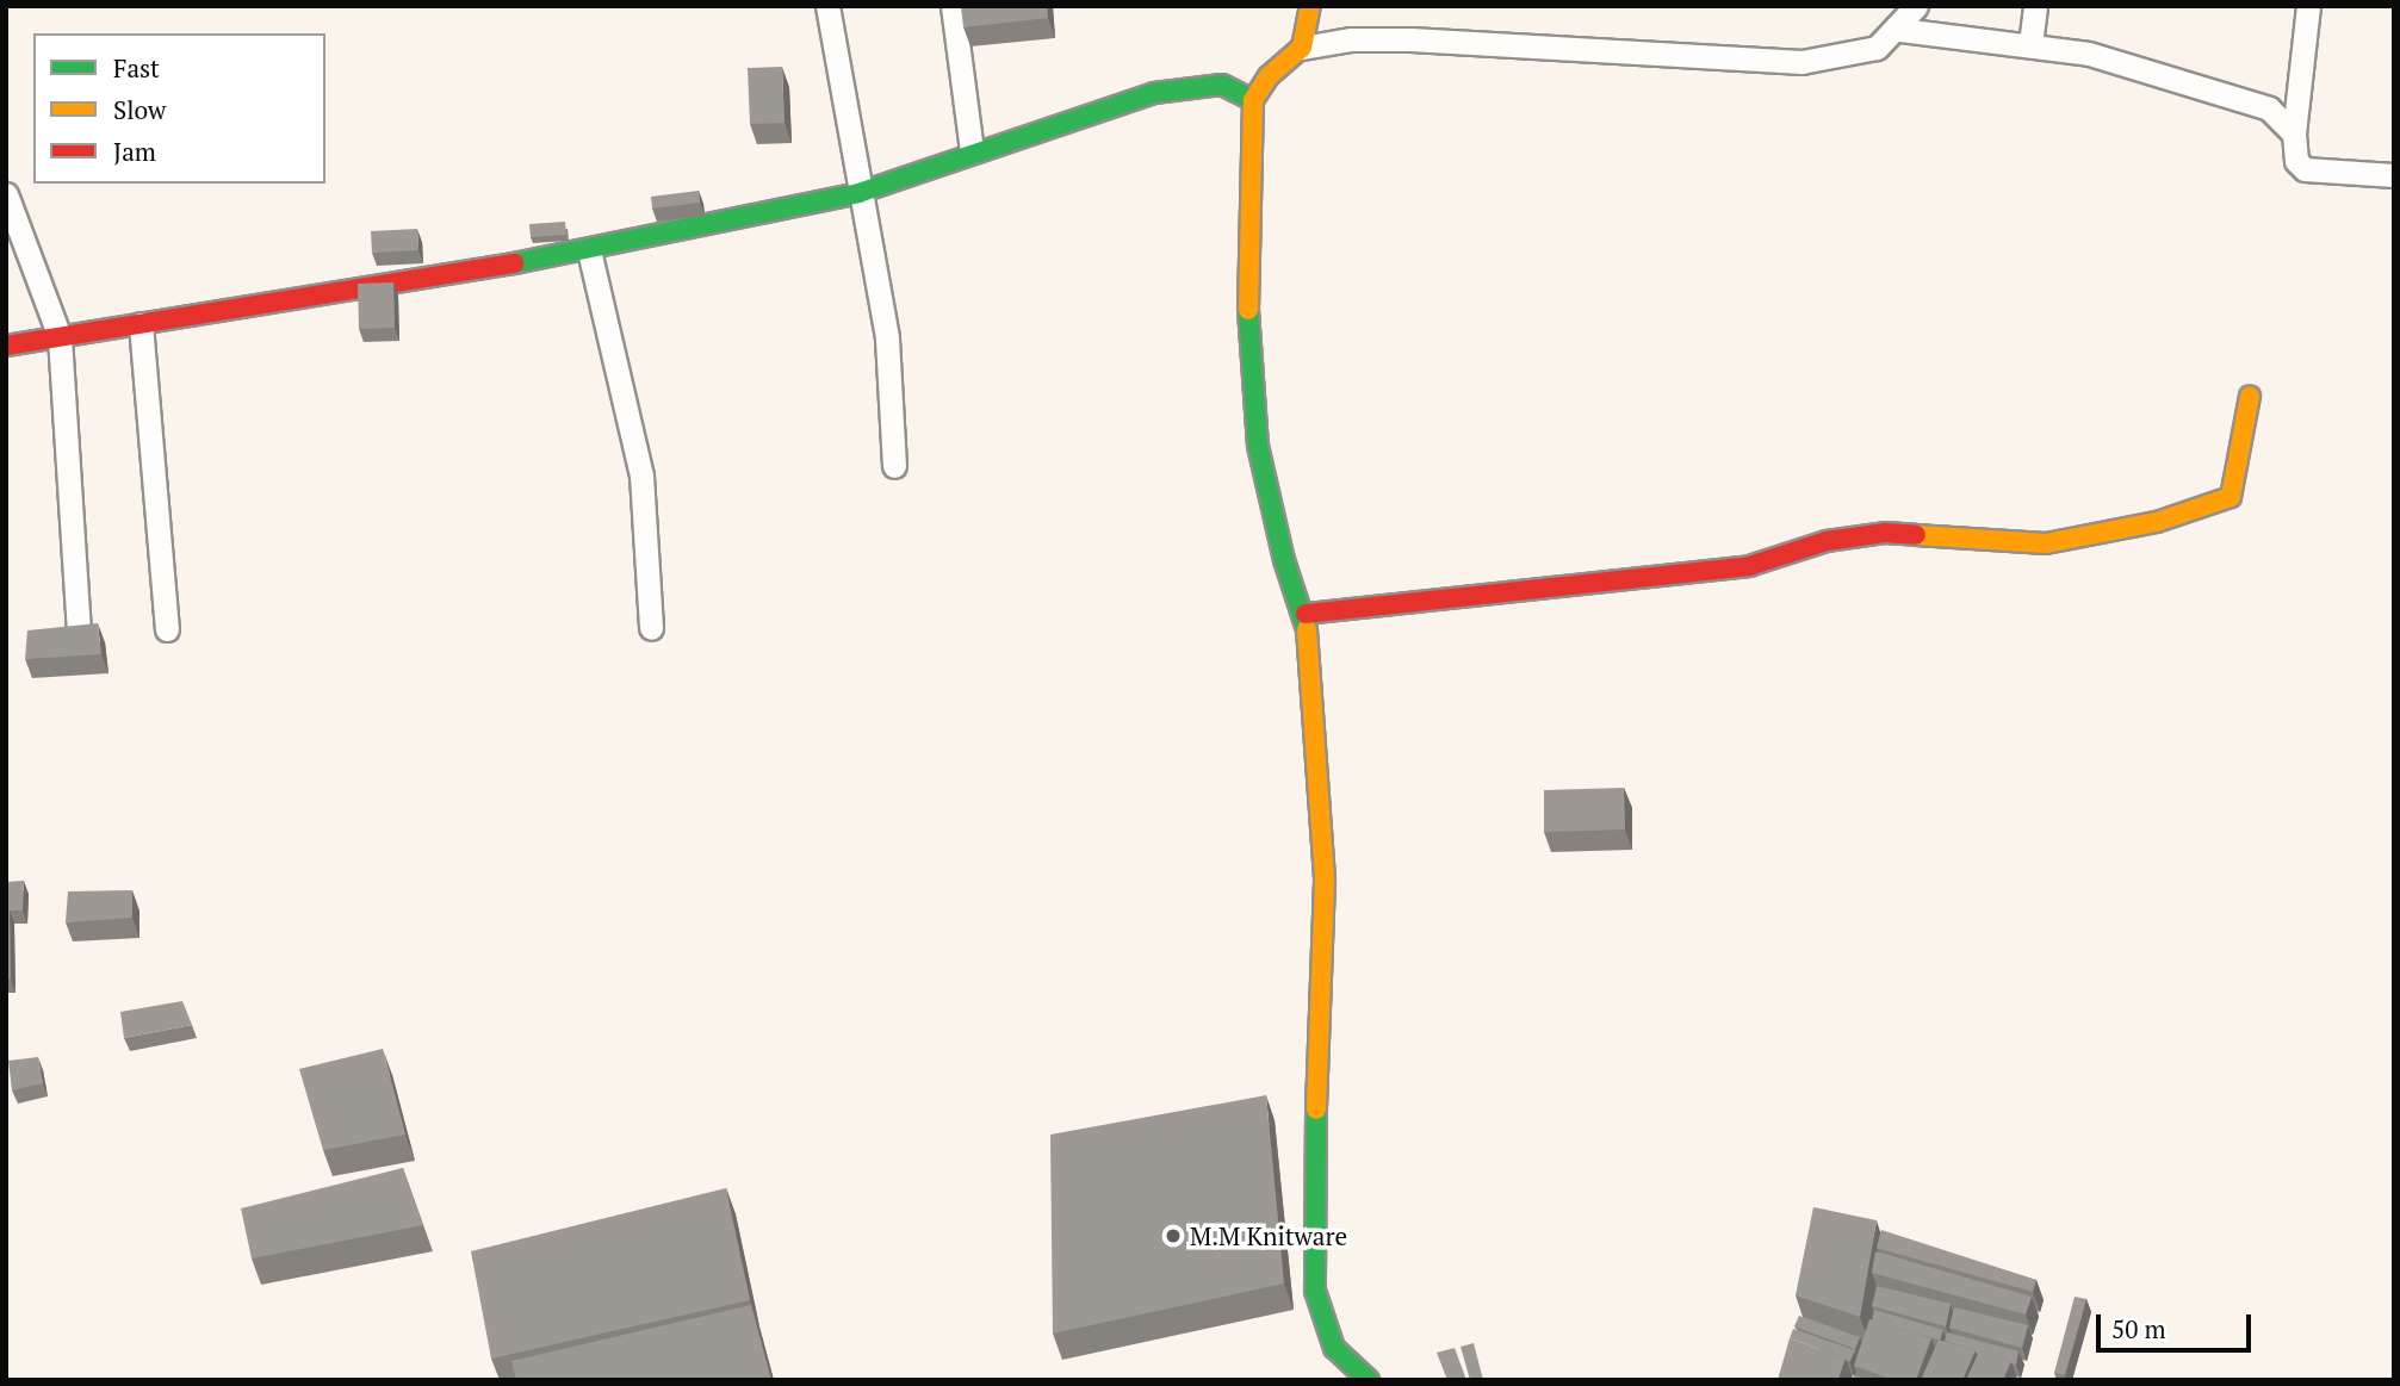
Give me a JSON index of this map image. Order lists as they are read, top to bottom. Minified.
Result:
{"places":["M.M Knitware"],"legend":["Fast","Slow","Jam"],"scale_bar":"50 m"}
